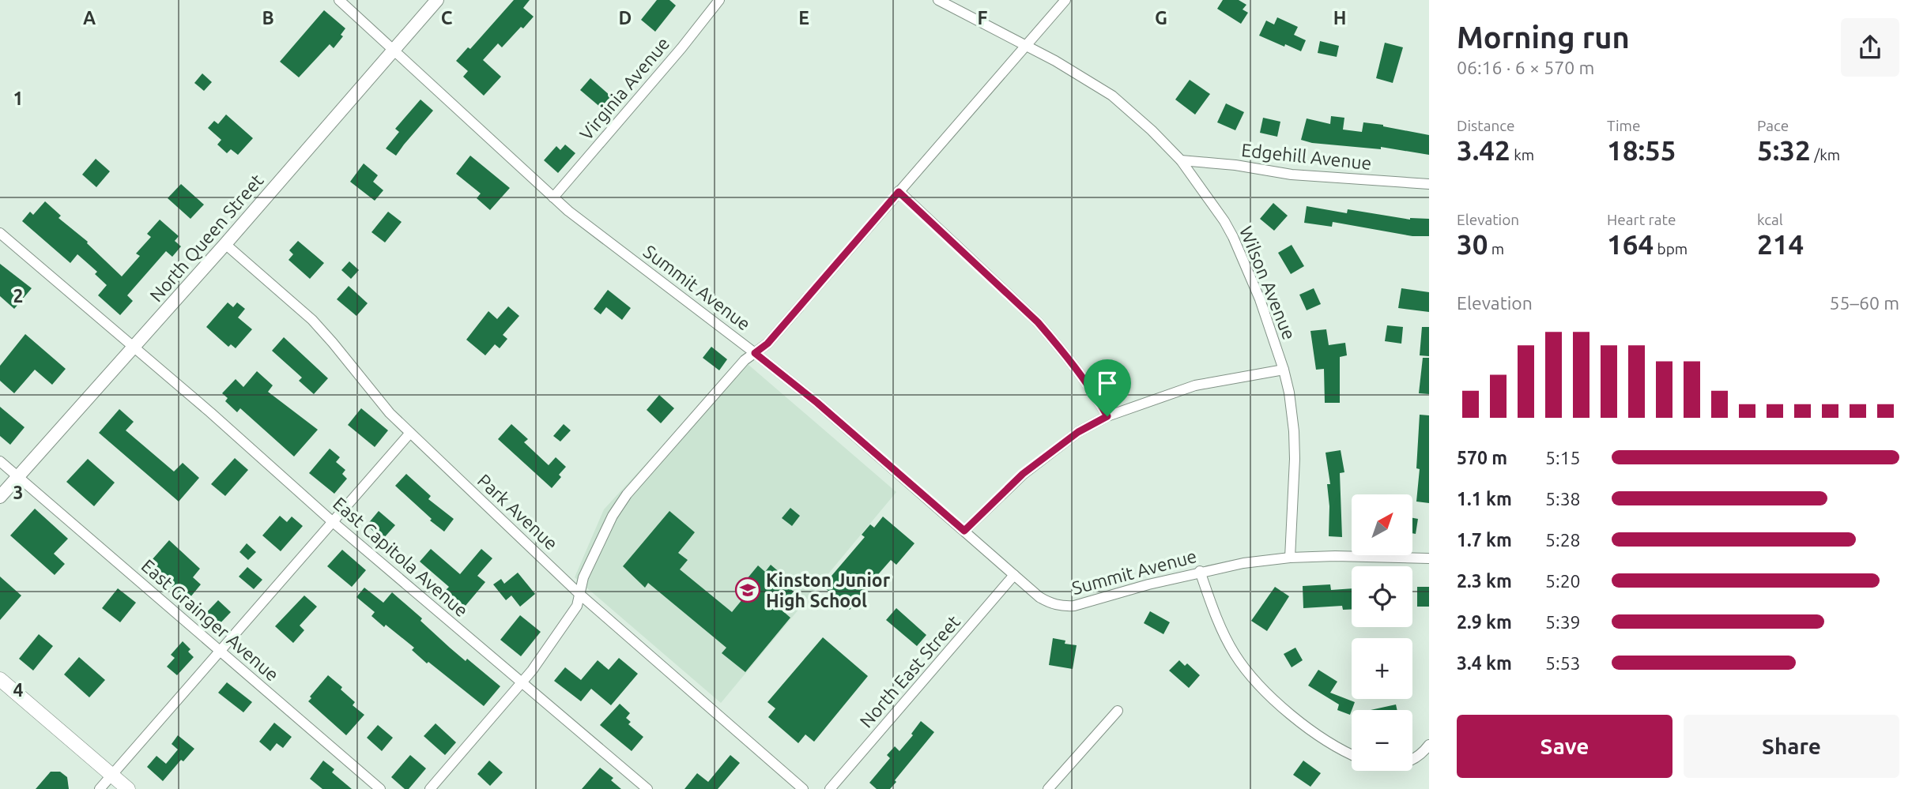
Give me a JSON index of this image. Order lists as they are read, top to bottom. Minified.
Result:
{"streets":{"main road":["North Queen Street"],"street":["Virginia Avenue","Edgehill Avenue","Wilson Avenue","Summit Avenue","Park Avenue","East Capitola Avenue","East Grainger Avenue","North East Street"]},"crossings":[["Virginia Avenue","Summit Avenue"],["Edgehill Avenue","Wilson Avenue"],["North Queen Street","Summit Avenue"],["North Queen Street","Park Avenue"],["North Queen Street","East Capitola Avenue"],["North Queen Street","East Grainger Avenue"],["Wilson Avenue","Summit Avenue"],["Summit Avenue","North East Street"]],"places":{"school or university":["Kinston Junior High School"]},"north":"top right","page":{"heading":["Morning run","06:16 · 6 × 570 m"],"stats":[["Distance","3.42 km"],["Time","18:55"],["Pace","5:32 /km"],["Elevation","30 m"],["Heart rate","164 bpm"],["kcal","214"]],"chart":["Elevation","55–60 m"],"list":[{"name":"570 m","note":"5:15"},{"name":"1.1 km","note":"5:38"},{"name":"1.7 km","note":"5:28"},{"name":"2.3 km","note":"5:20"},{"name":"2.9 km","note":"5:39"},{"name":"3.4 km","note":"5:53"}],"map_buttons":["+","−"],"buttons":["Save","Share"]},"grid":{"columns":["A","B","C","D","E","F","G","H"],"rows":["1","2","3","4"]}}
